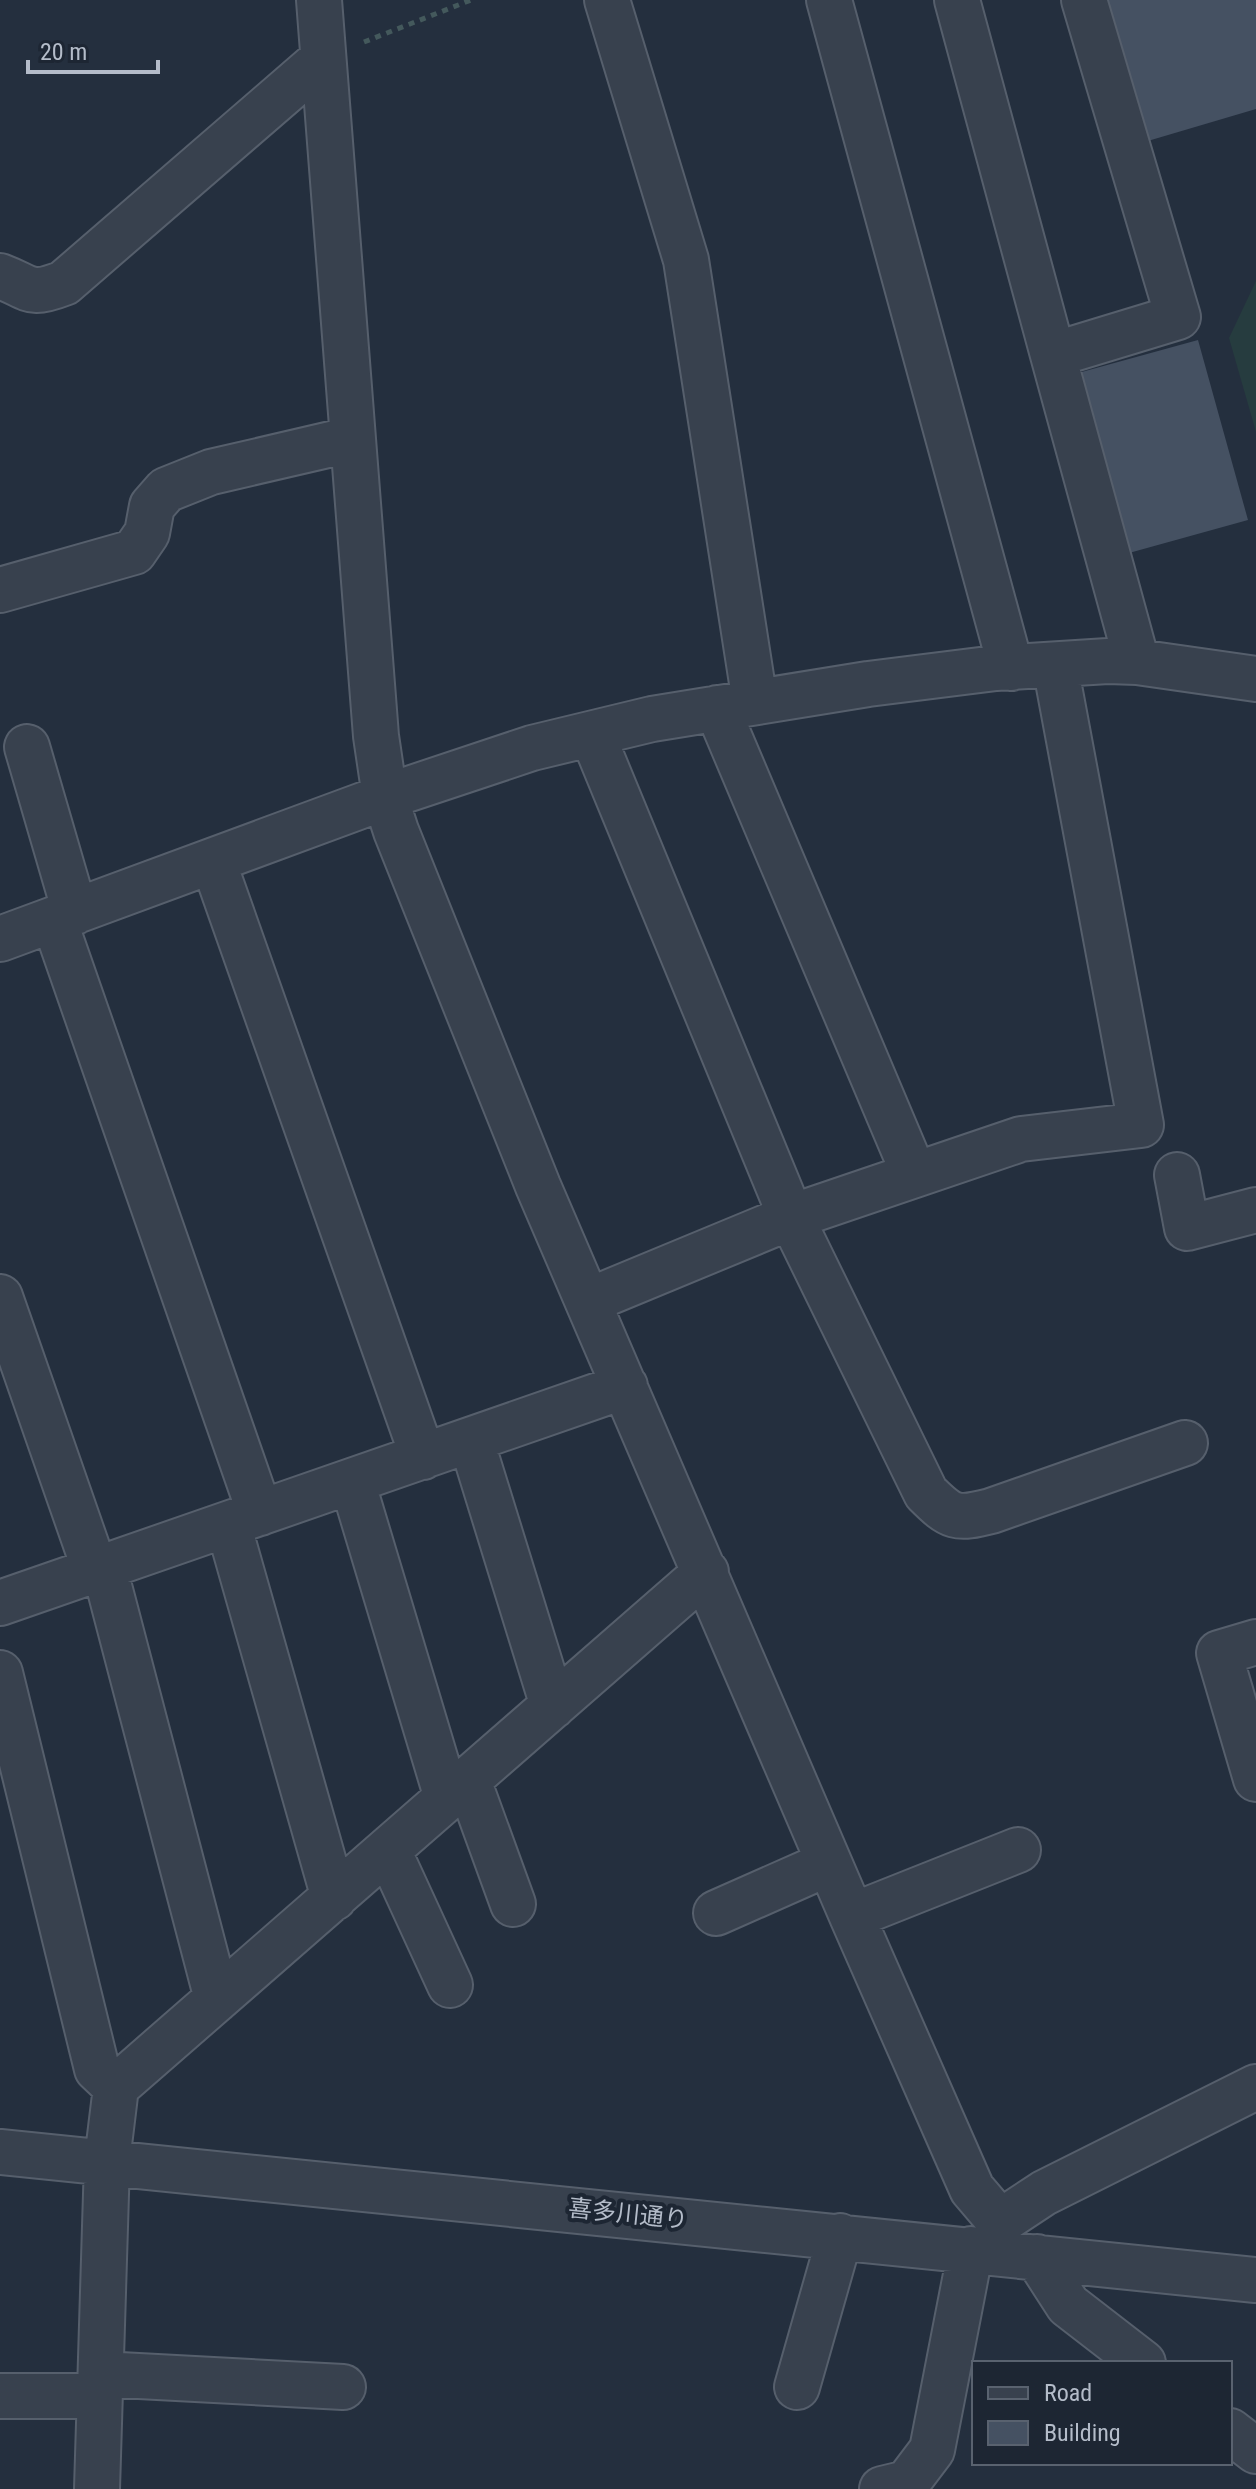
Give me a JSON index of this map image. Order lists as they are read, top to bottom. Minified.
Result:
{"streets":{"street":["喜多川通り"]},"legend":["Road","Building"],"scale_bar":"20 m"}
